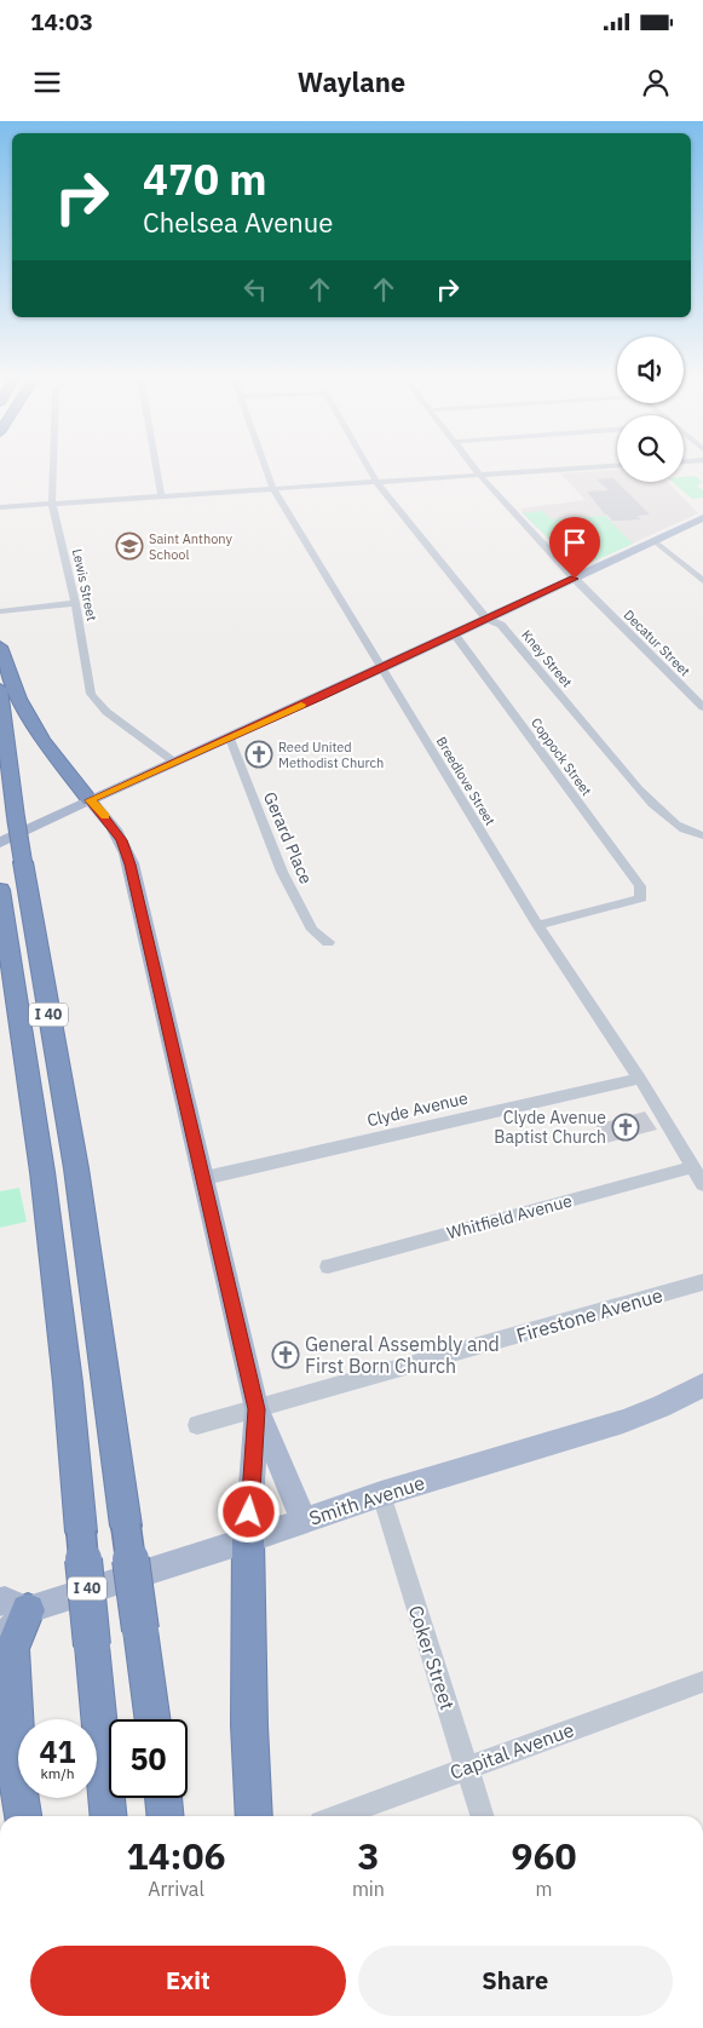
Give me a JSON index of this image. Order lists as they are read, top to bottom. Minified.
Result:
{"streets":{"highway":["I 40"],"main road":["Smith Avenue"],"street":["Lewis Street","Decatur Street","Kney Street","Coppock Street","Breedlove Street","Gerard Place","Clyde Avenue","Whitfield Avenue","Firestone Avenue","Coker Street","Capital Avenue"]},"crossings":[["Coppock Street","Breedlove Street"],["Breedlove Street","Clyde Avenue"],["Breedlove Street","Whitfield Avenue"],["Smith Avenue","Coker Street"],["Coker Street","Capital Avenue"]],"places":{"school or university":["Saint Anthony School"],"church":["Reed United Methodist Church","Clyde Avenue Baptist Church","General Assembly and First Born Church"]},"page":{"status":"14:03","header":"Waylane","turn":["470 m","Chelsea Avenue"],"speed":"41 km/h","limit":"50","eta":["14:06","Arrival","3","min","960","m"],"buttons":["Exit","Share"]}}
